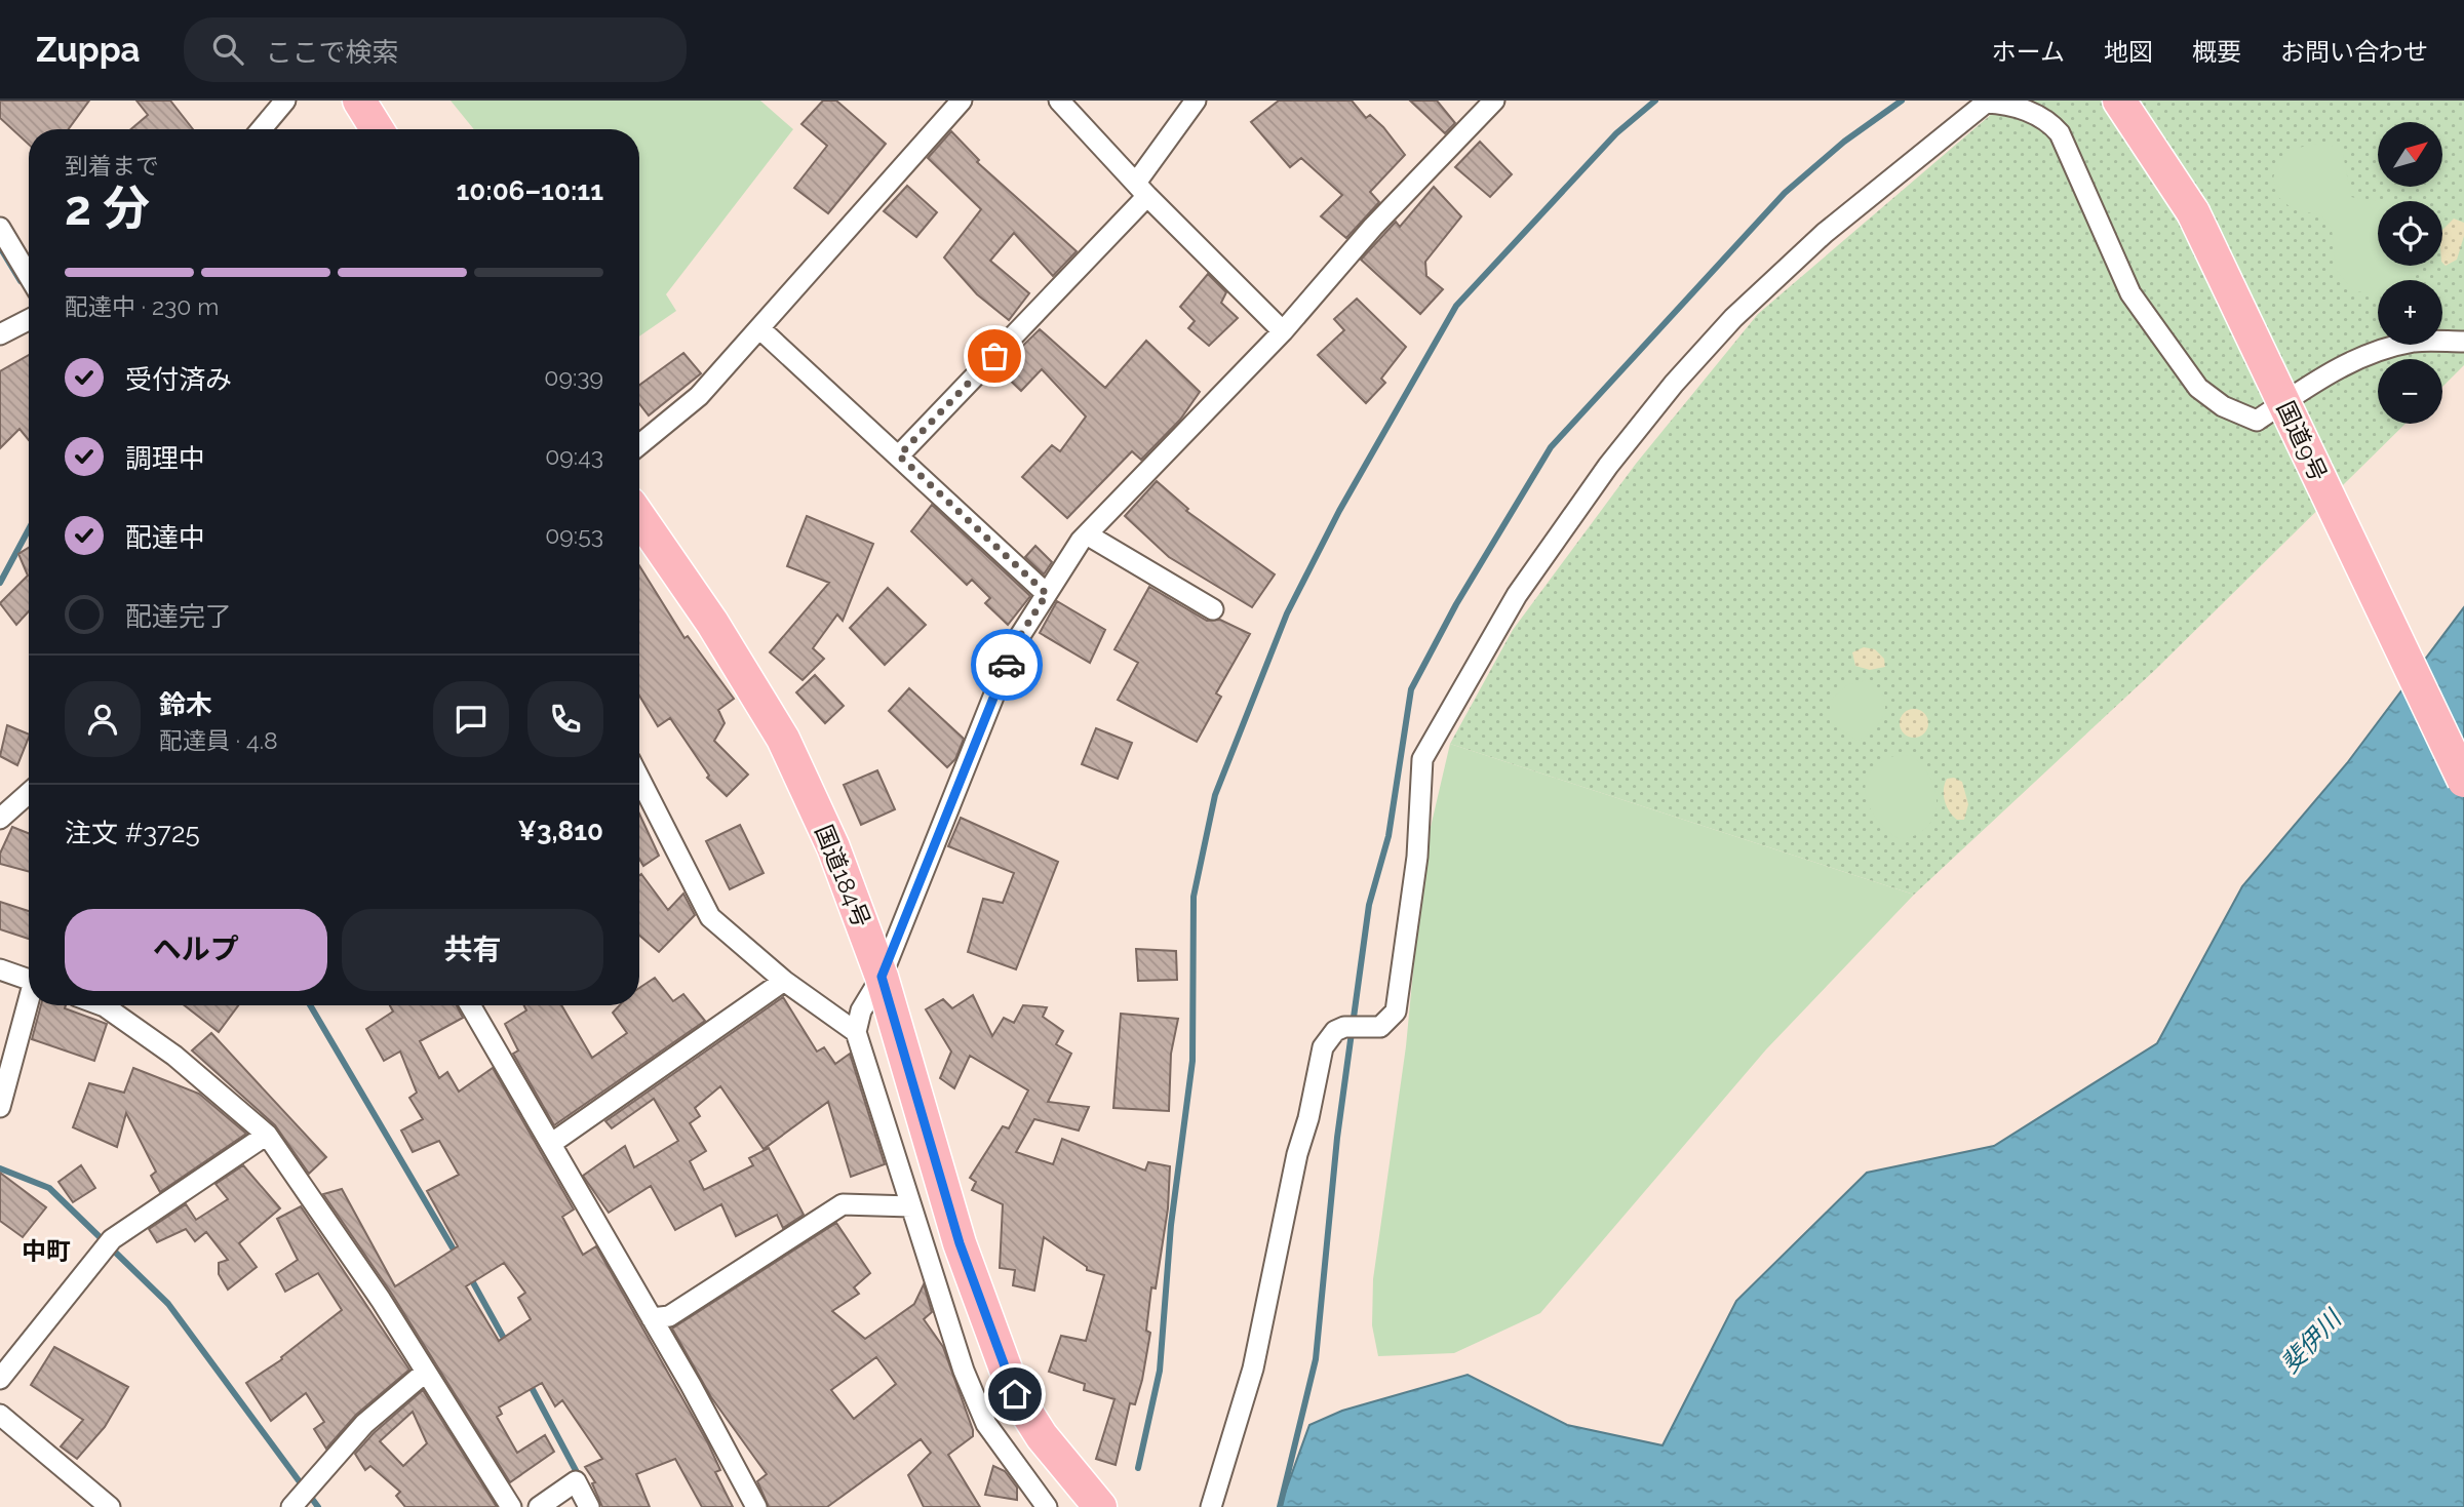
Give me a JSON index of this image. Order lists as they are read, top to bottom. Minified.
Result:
{"streets":{"highway":["国道9号","国道184号"]},"districts":["中町"],"water":["斐伊川"],"north":"top right","page":{"header":"Zuppa","search":"ここで検索","nav":["ホーム","地図","概要","お問い合わせ"],"map_buttons":["+","−"],"heading":["2 分","到着まで","10:06–10:11"],"panel":["鈴木","配達員 · 4.8","注文 #3725","¥3,810"],"bar":"配達中 · 230 m","list":[["受付済み","09:39"],["調理中","09:43"],["配達中","09:53"],"配達完了"],"buttons":["ヘルプ","共有"]}}
